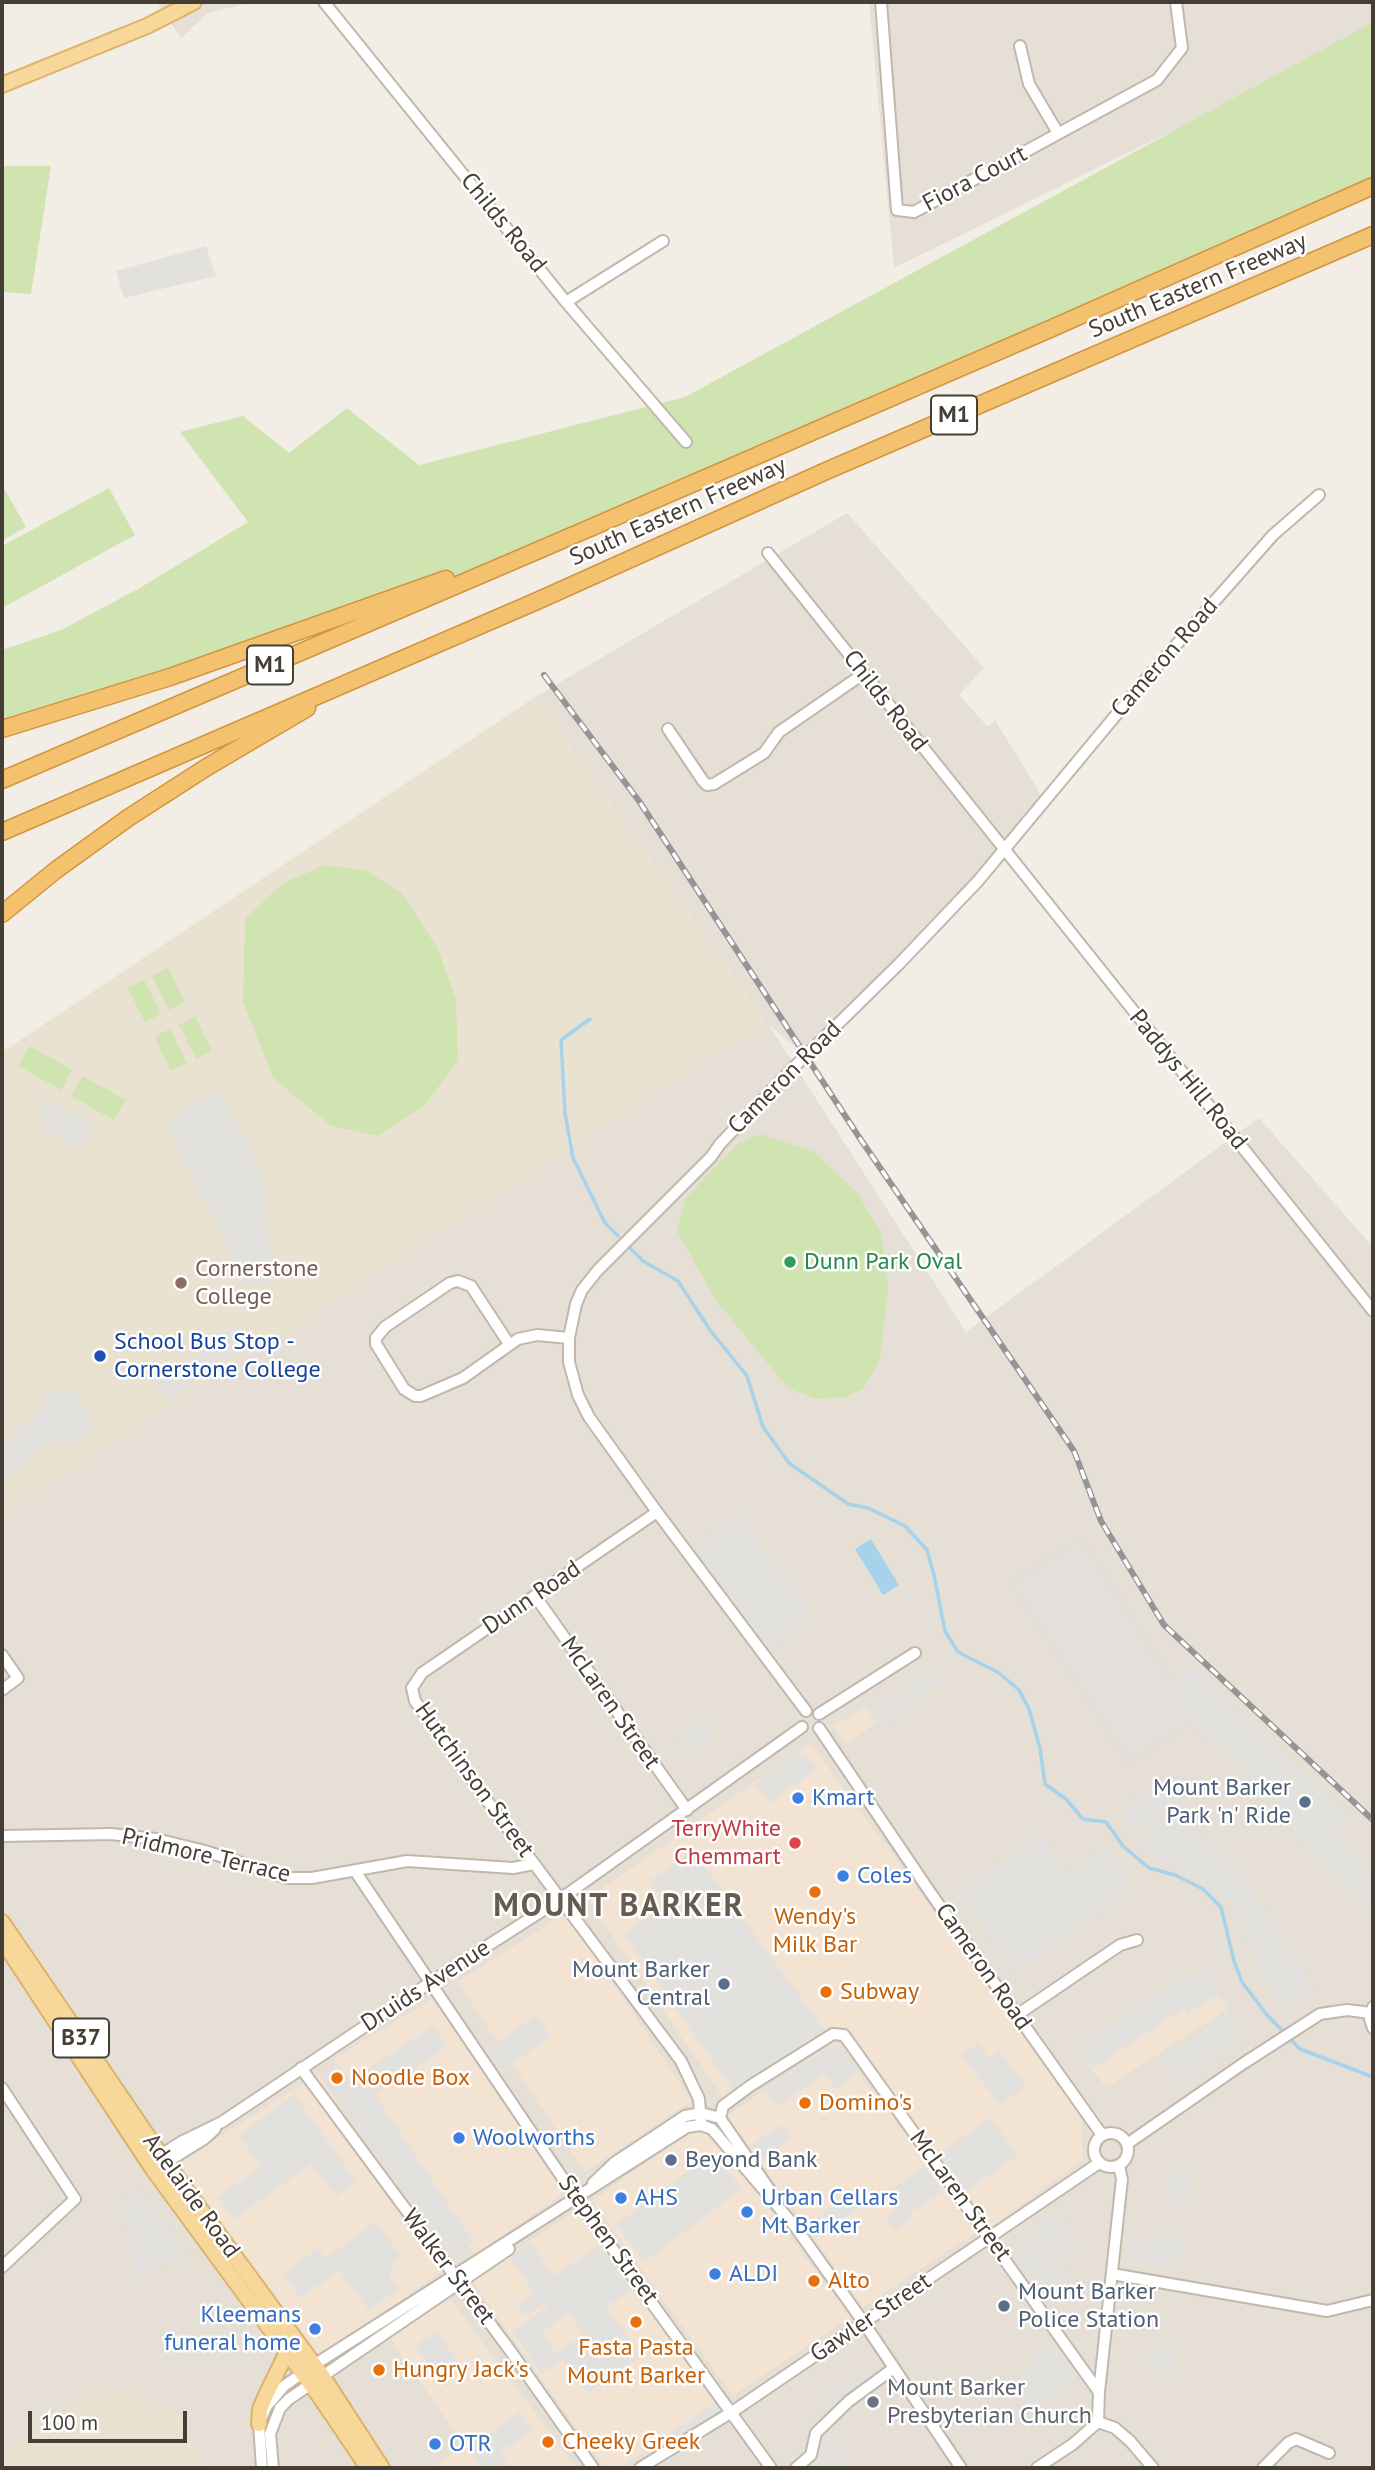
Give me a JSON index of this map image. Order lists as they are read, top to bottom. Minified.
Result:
{"streets":{"highway":["South Eastern Freeway","M1"],"main road":["B37","Adelaide Road"],"street":["Fiora Court","Childs Road","Cameron Road","Paddys Hill Road","Dunn Road","McLaren Street","Hutchinson Street","Pridmore Terrace","Druids Avenue","Stephen Street","Walker Street","Gawler Street"]},"crossings":[["Childs Road","Cameron Road"],["Childs Road","Paddys Hill Road"],["Cameron Road","Paddys Hill Road"],["Cameron Road","Dunn Road"],["Cameron Road","Druids Avenue"],["Cameron Road","Gawler Street"],["Dunn Road","McLaren Street"],["Dunn Road","Hutchinson Street"],["McLaren Street","Druids Avenue"],["McLaren Street","Gawler Street"],["Hutchinson Street","Pridmore Terrace"],["Hutchinson Street","Druids Avenue"],["Pridmore Terrace","Stephen Street"],["Druids Avenue","Adelaide Road"],["Druids Avenue","Stephen Street"],["Druids Avenue","Walker Street"],["Stephen Street","Gawler Street"]],"districts":["MOUNT BARKER"],"places":["Dunn Park Oval","Cornerstone College","School Bus Stop - Cornerstone College","Kmart","Mount Barker Park 'n' Ride","TerryWhite Chemmart","Coles","Wendy's Milk Bar","Mount Barker Central","Subway","Noodle Box","Domino's","Woolworths","Beyond Bank","AHS","Urban Cellars Mt Barker","ALDI","Alto","Mount Barker Police Station","Fasta Pasta Mount Barker","Kleemans funeral home","Hungry Jack's","Mount Barker Presbyterian Church","Cheeky Greek","OTR"],"scale_bar":"100 m"}
